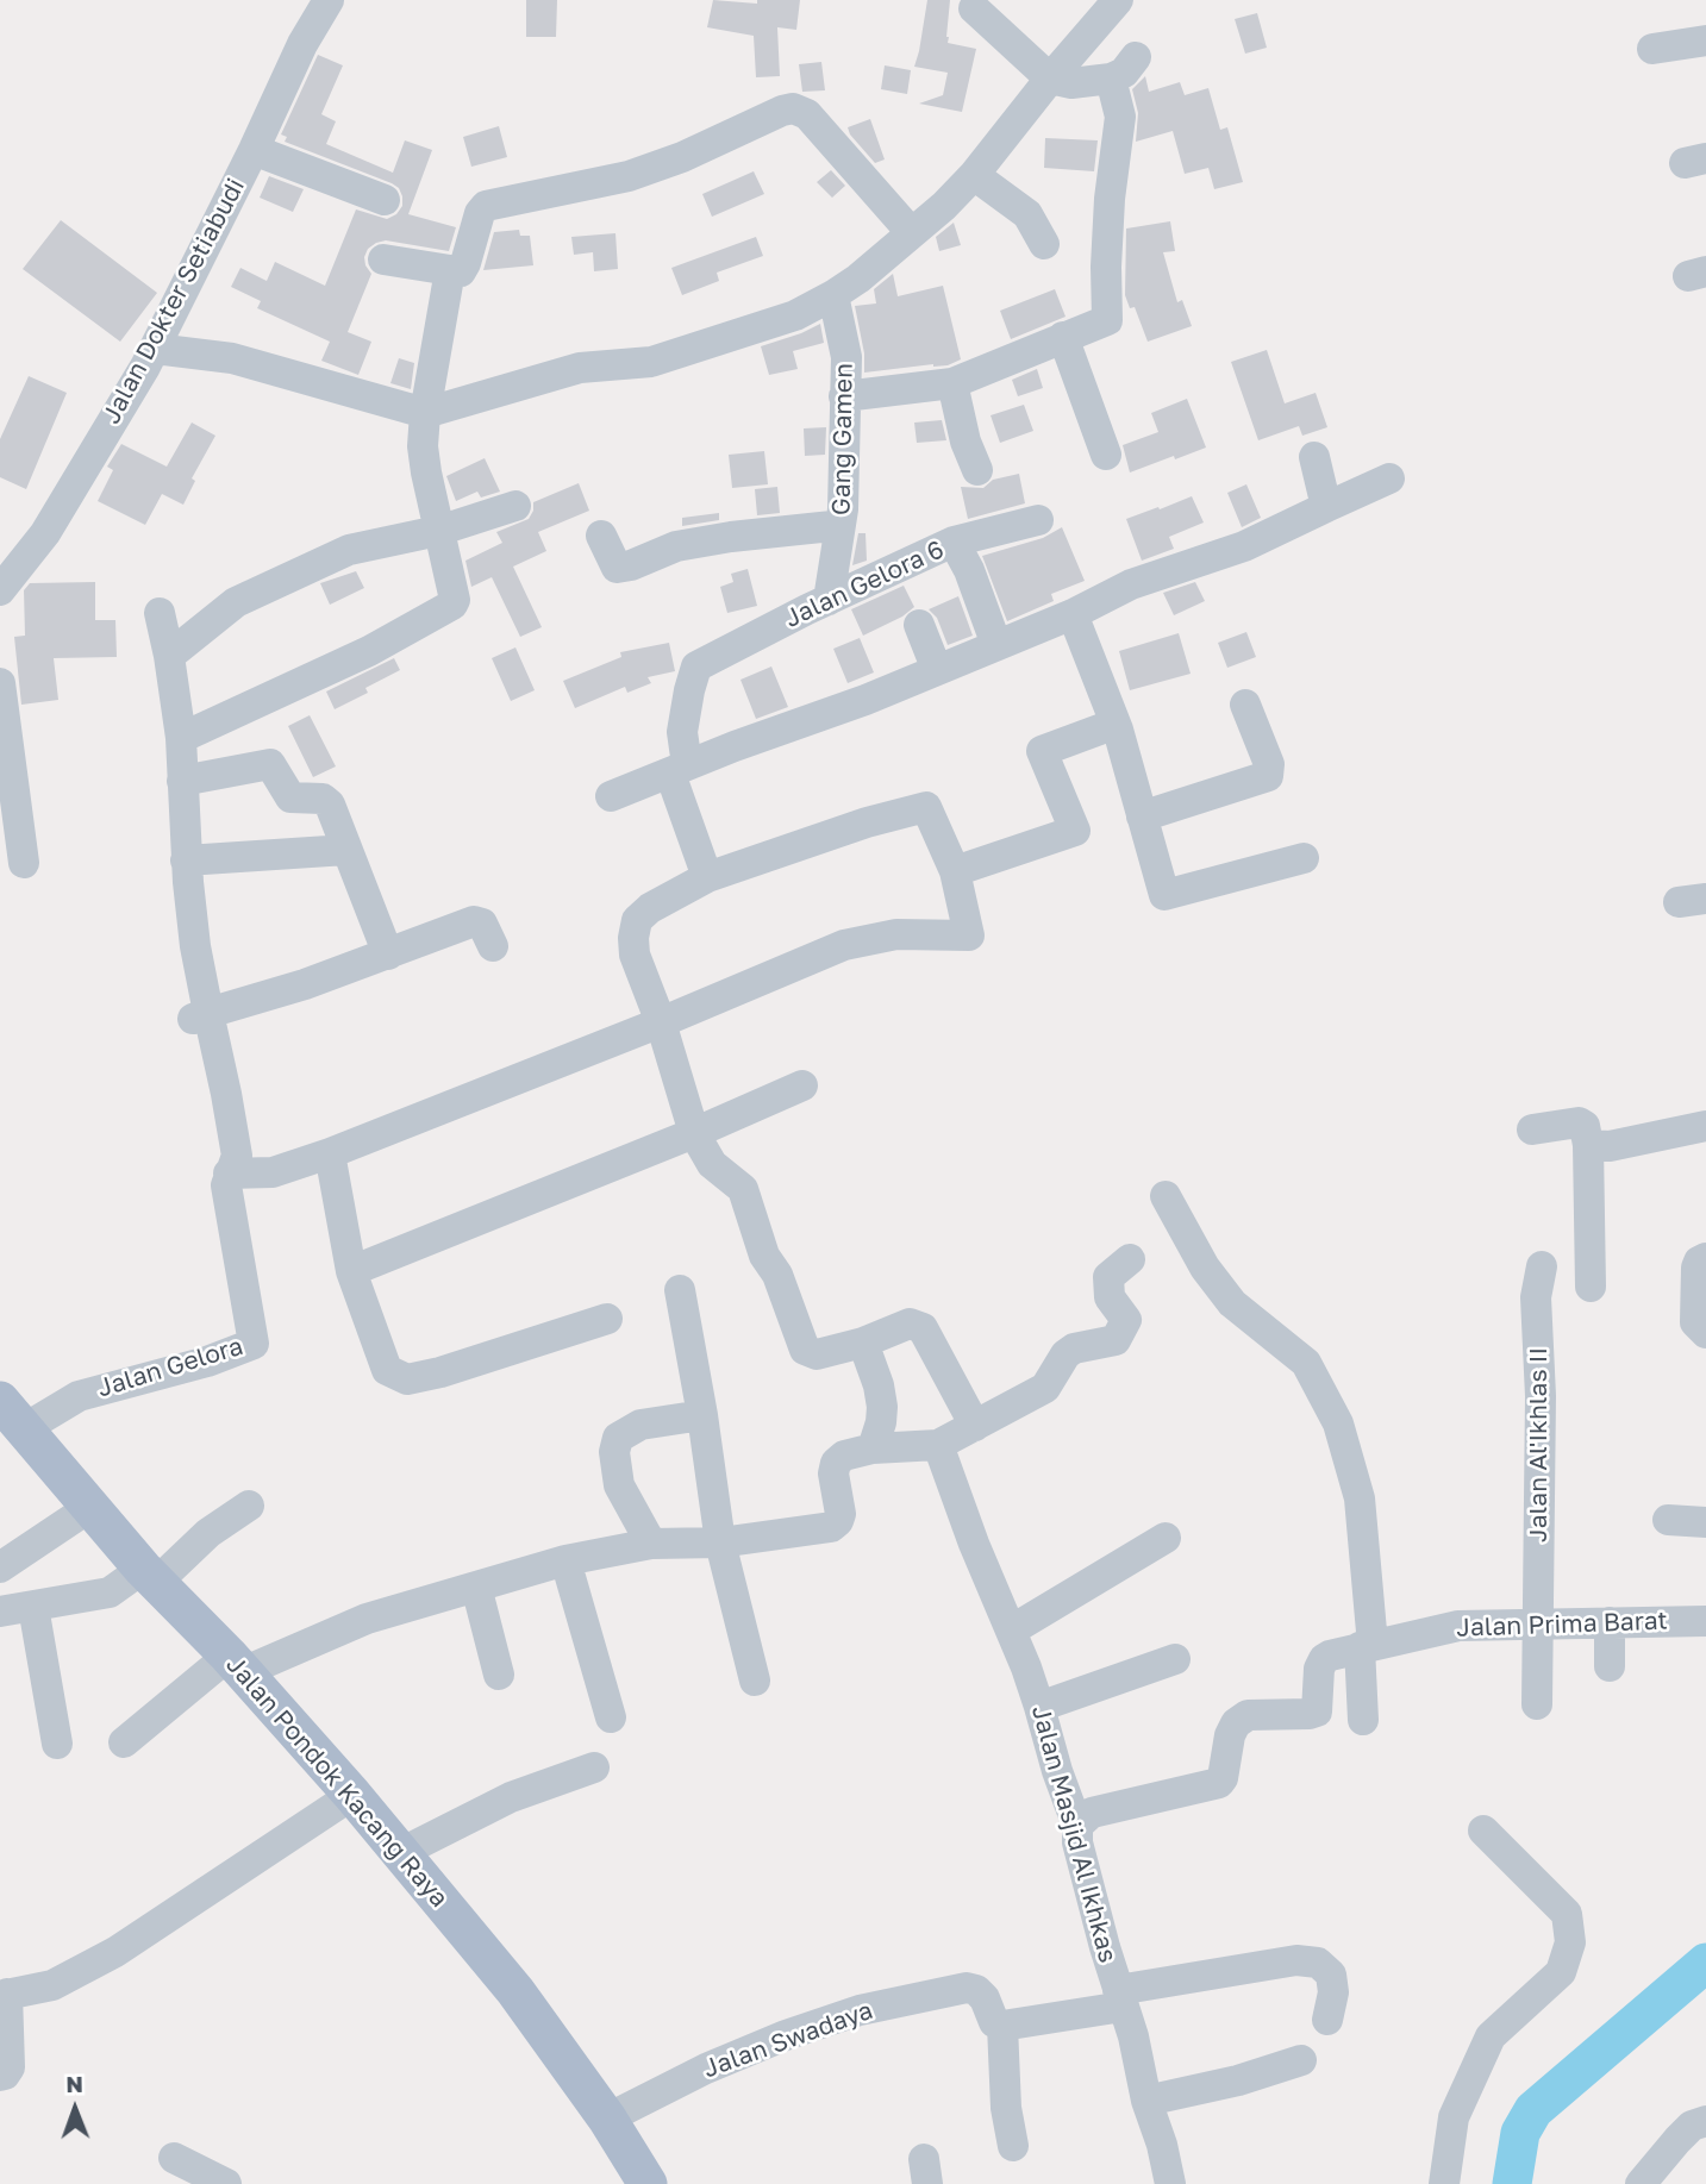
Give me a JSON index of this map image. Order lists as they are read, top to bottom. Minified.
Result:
{"streets":{"main road":["Jalan Pondok Kacang Raya"],"street":["Jalan Dokter Setiabudi","Gang Gamen","Jalan Gelora 6","Jalan Gelora","Jalan Al'Ikhlas II","Jalan Prima Barat","Jalan Masjid Al Ikhkas","Jalan Swadaya"]},"crossings":[["Gang Gamen","Jalan Gelora 6"],["Jalan Gelora","Jalan Pondok Kacang Raya"],["Jalan Al'Ikhlas II","Jalan Prima Barat"],["Jalan Prima Barat","Jalan Masjid Al Ikhkas"],["Jalan Pondok Kacang Raya","Jalan Swadaya"]],"north":"top"}
